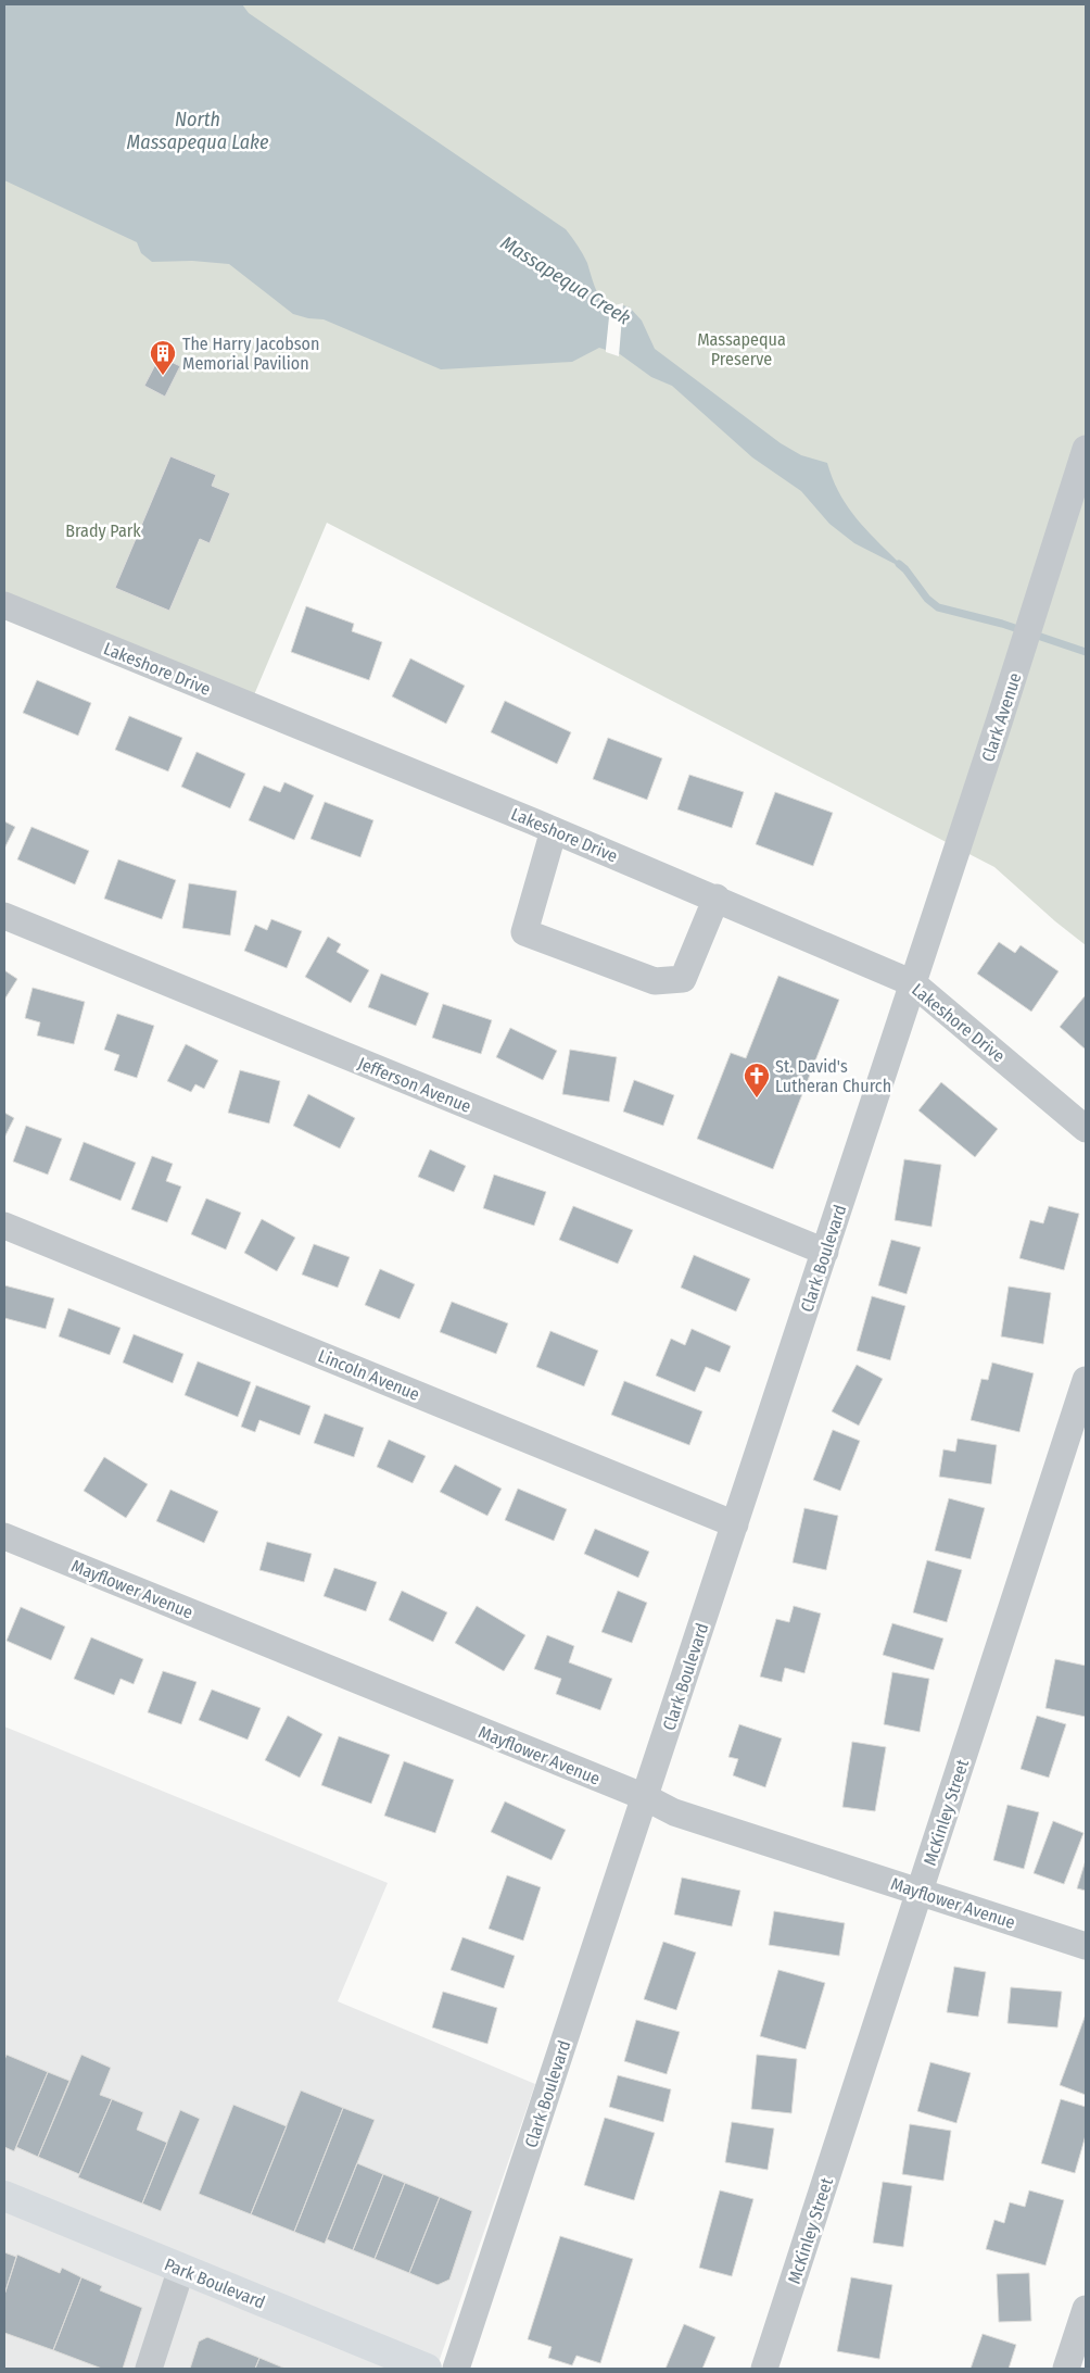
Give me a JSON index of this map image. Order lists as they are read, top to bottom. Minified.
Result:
{"streets":{"main road":["Park Boulevard"],"street":["Lakeshore Drive","Clark Avenue","Jefferson Avenue","Clark Boulevard","Lincoln Avenue","Mayflower Avenue","McKinley Street"]},"crossings":[["Lakeshore Drive","Clark Avenue"],["Lakeshore Drive","Clark Boulevard"],["Clark Avenue","Clark Boulevard"],["Jefferson Avenue","Clark Boulevard"],["Clark Boulevard","Lincoln Avenue"],["Clark Boulevard","Mayflower Avenue"],["Mayflower Avenue","McKinley Street"]],"water":["North Massapequa Lake","Massapequa Creek"],"parks":["Massapequa Preserve","Brady Park"],"places":{"building":["The Harry Jacobson Memorial Pavilion"],"church":["St. David's Lutheran Church"]}}
